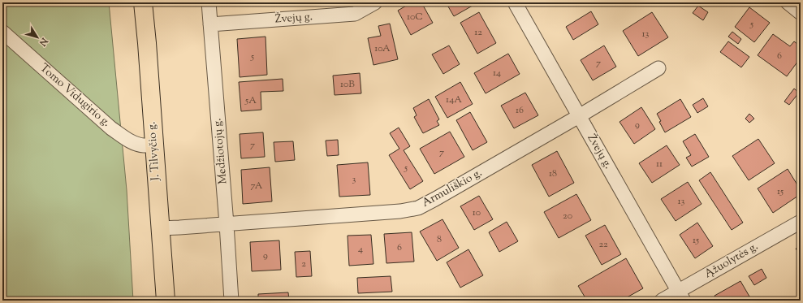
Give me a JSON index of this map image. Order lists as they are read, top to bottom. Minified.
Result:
{"streets":{"main road":["J. Tilvyčio g."],"street":["Žvejų g.","Tomo Vidugirio g.","Medžiotojų g.","Armuliškio g.","Ąžuolytės g."]},"crossings":[["Žvejų g.","Medžiotojų g."],["Žvejų g.","Armuliškio g."],["Žvejų g.","Ąžuolytės g."],["Tomo Vidugirio g.","J. Tilvyčio g."],["J. Tilvyčio g.","Armuliškio g."],["Medžiotojų g.","Armuliškio g."]],"house_numbers":["10C","5","12","13","10A","6","5","7","14","10B","14A","5A","16","9","7","7","11","5","18","3","7A","15","13","10","20","8","15","22","6","4","9","2"],"north":"bottom right"}
